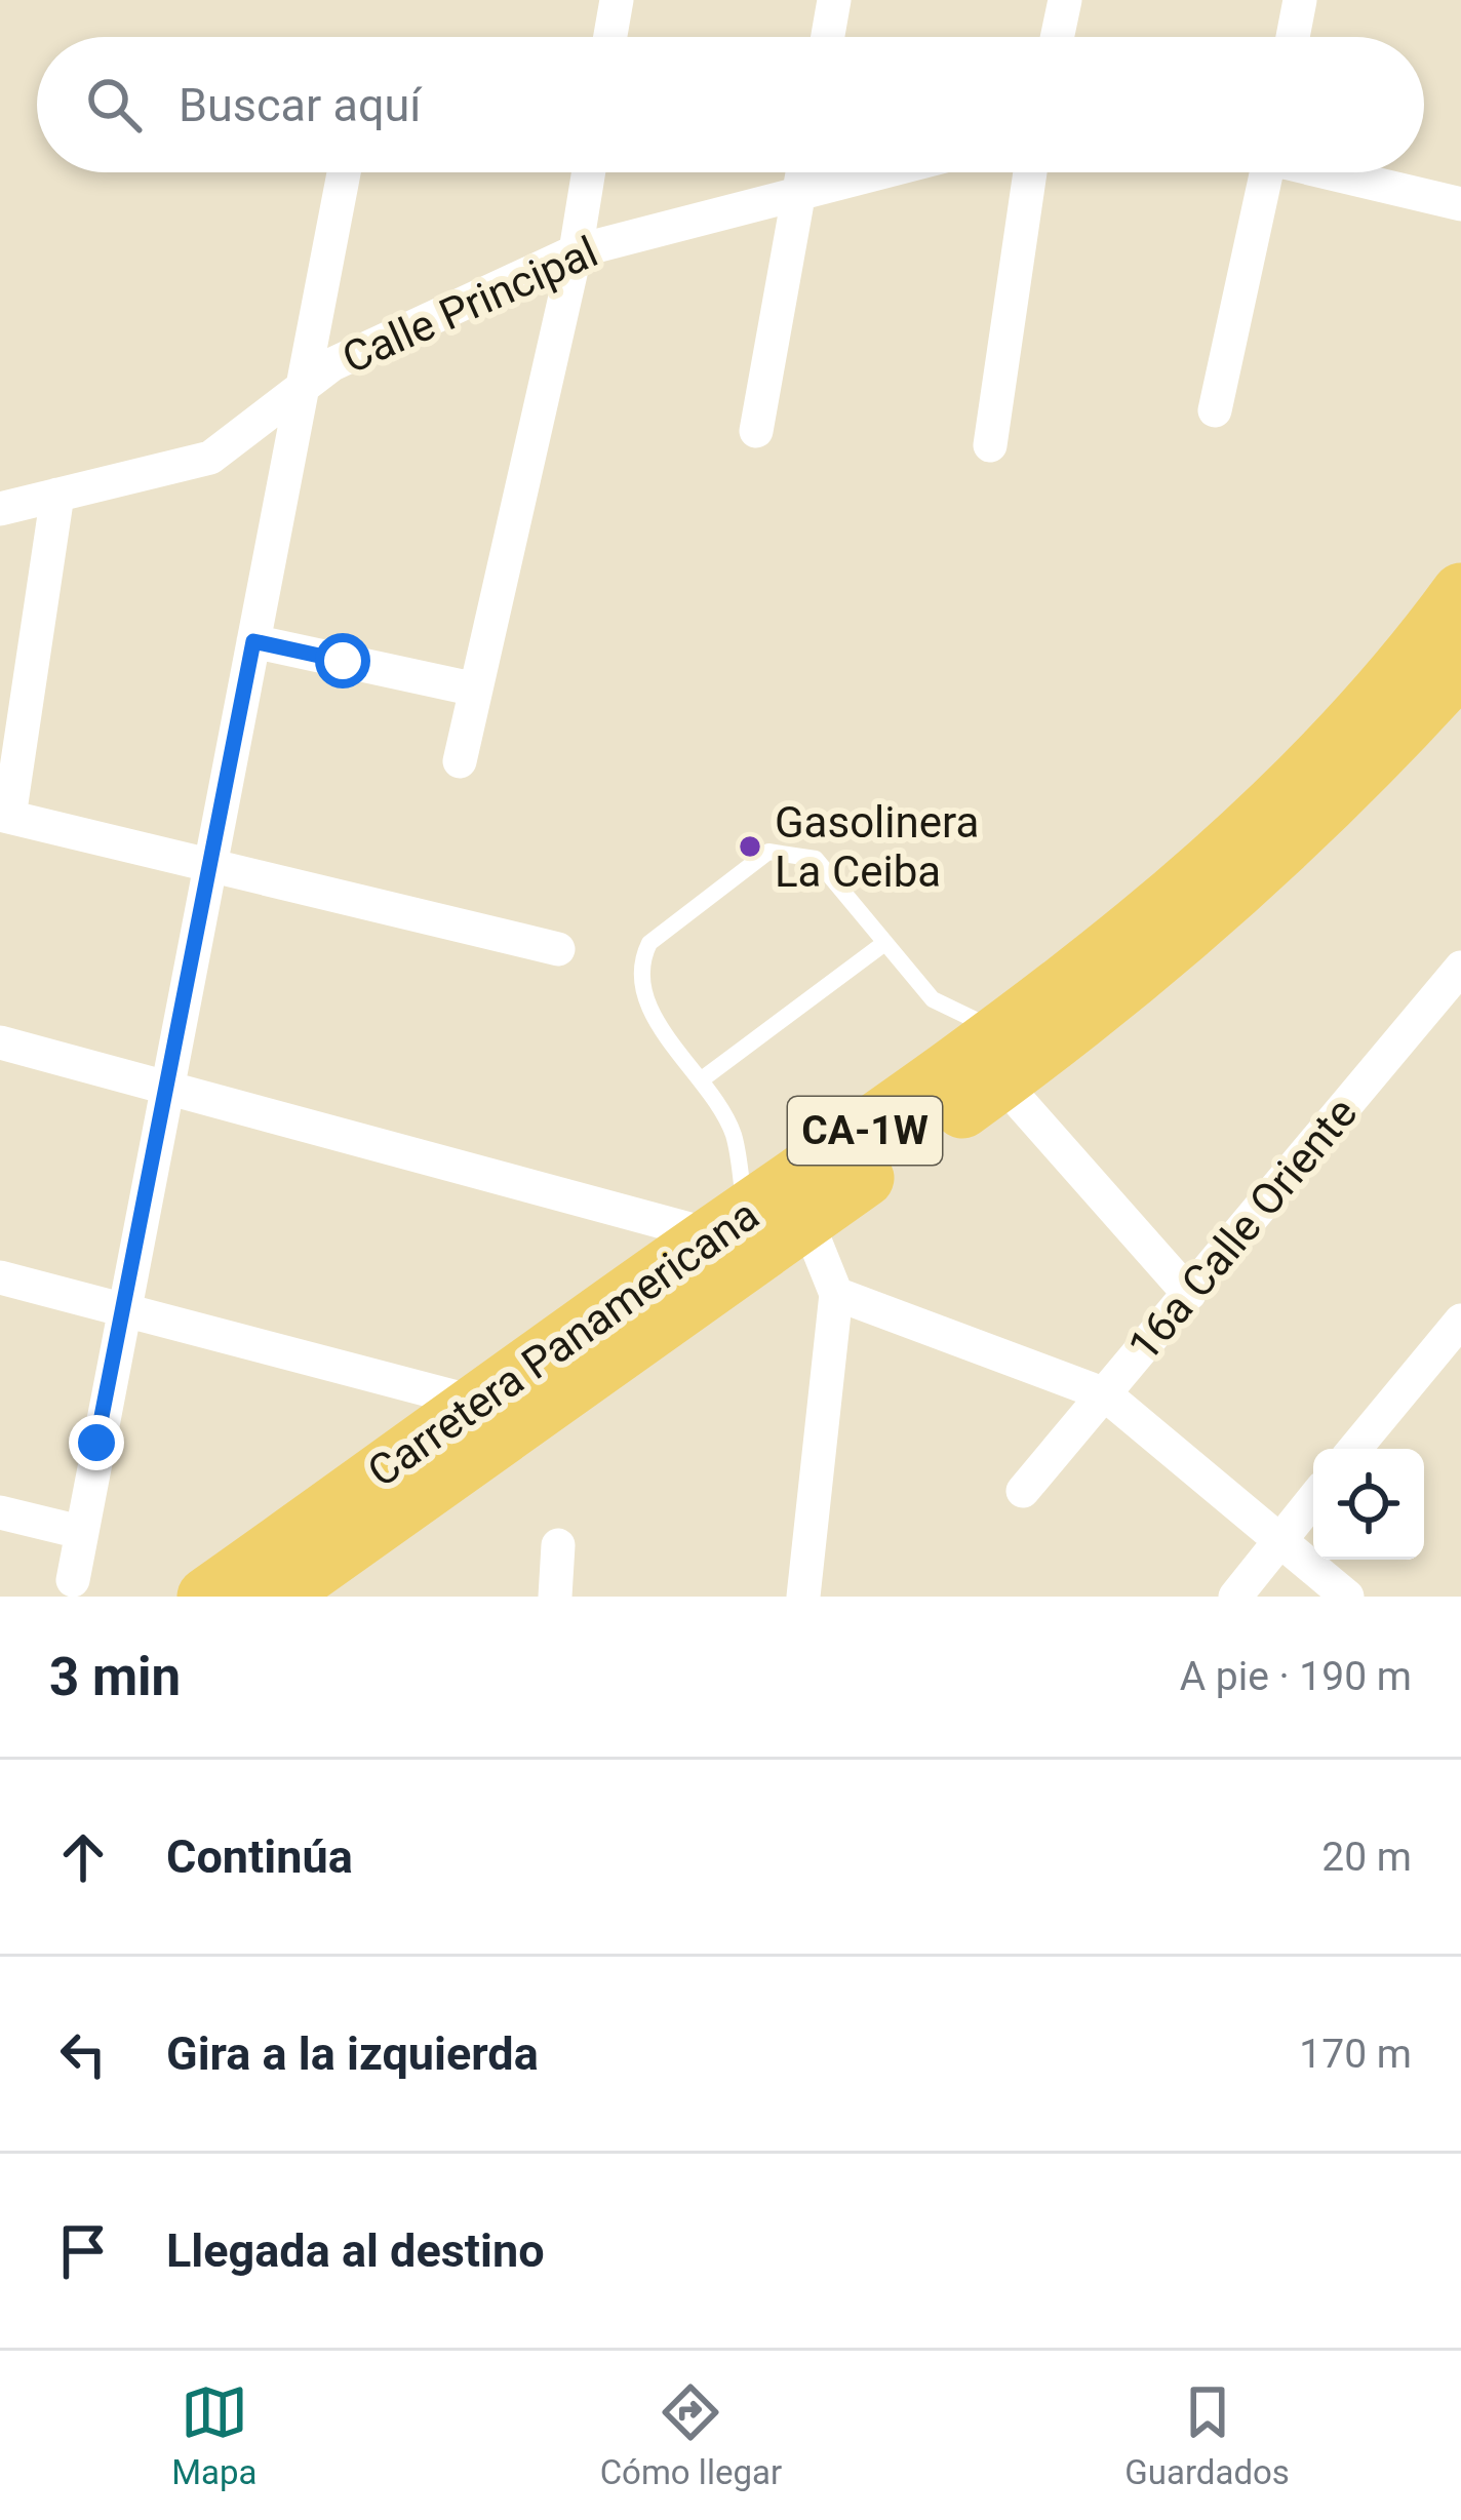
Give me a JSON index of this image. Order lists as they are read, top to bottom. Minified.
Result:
{"streets":{"highway":["CA-1W","Carretera Panamericana"],"street":["Calle Principal","16a Calle Oriente"]},"places":["Gasolinera La Ceiba"],"page":{"search":"Buscar aquí","heading":["3 min","A pie · 190 m"],"list":[["Continúa","20 m"],["Gira a la izquierda","170 m"],"Llegada al destino"],"nav":["Mapa","Cómo llegar","Guardados"]}}
